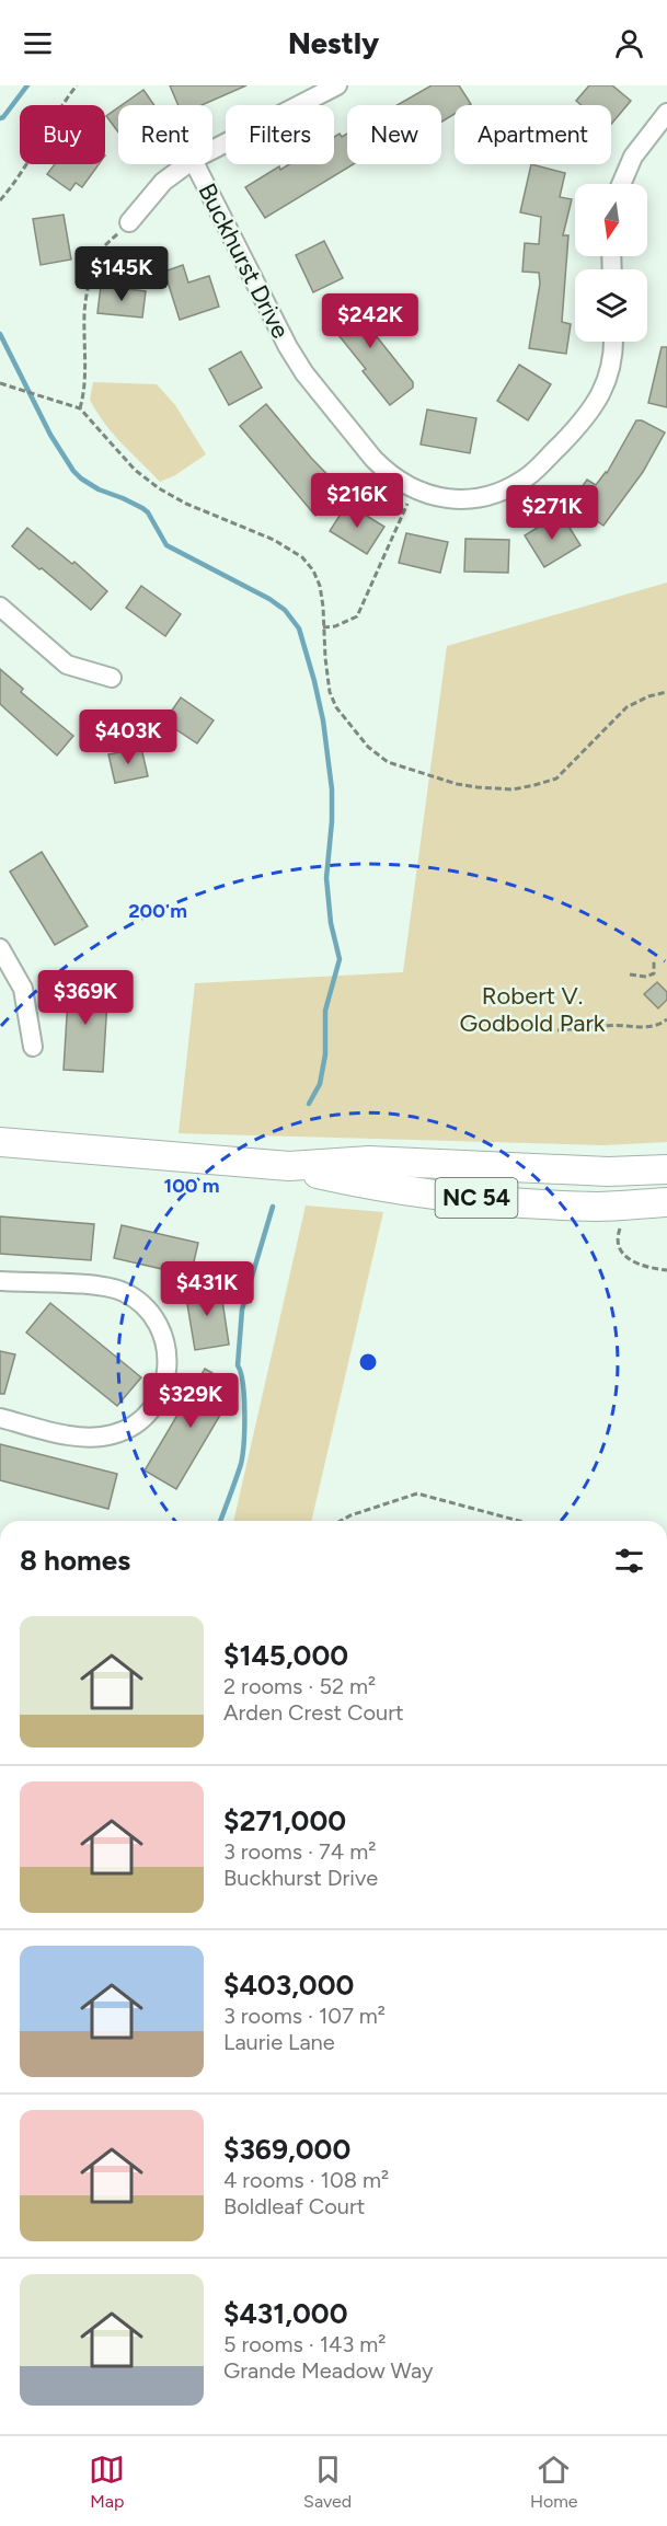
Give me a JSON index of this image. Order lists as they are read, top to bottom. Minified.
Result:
{"streets":{"main road":["NC 54"],"street":["Buckhurst Drive"]},"parks":["Robert V. Godbold Park"],"north":"bottom","page":{"header":"Nestly","chip":["Buy","Rent","Filters","New","Apartment"],"price":["$145K","$242K","$216K","$271K","$403K","$369K","$431K","$329K"],"heading":"8 homes","list":[{"name":"$145,000","note":"2 rooms · 52 m² · Arden Crest Court"},{"name":"$271,000","note":"3 rooms · 74 m² · Buckhurst Drive"},{"name":"$403,000","note":"3 rooms · 107 m² · Laurie Lane"},{"name":"$369,000","note":"4 rooms · 108 m² · Boldleaf Court"},{"name":"$431,000","note":"5 rooms · 143 m² · Grande Meadow Way"}],"tabs":["Map","Saved","Home"]},"rings":["200 m","100 m"]}
